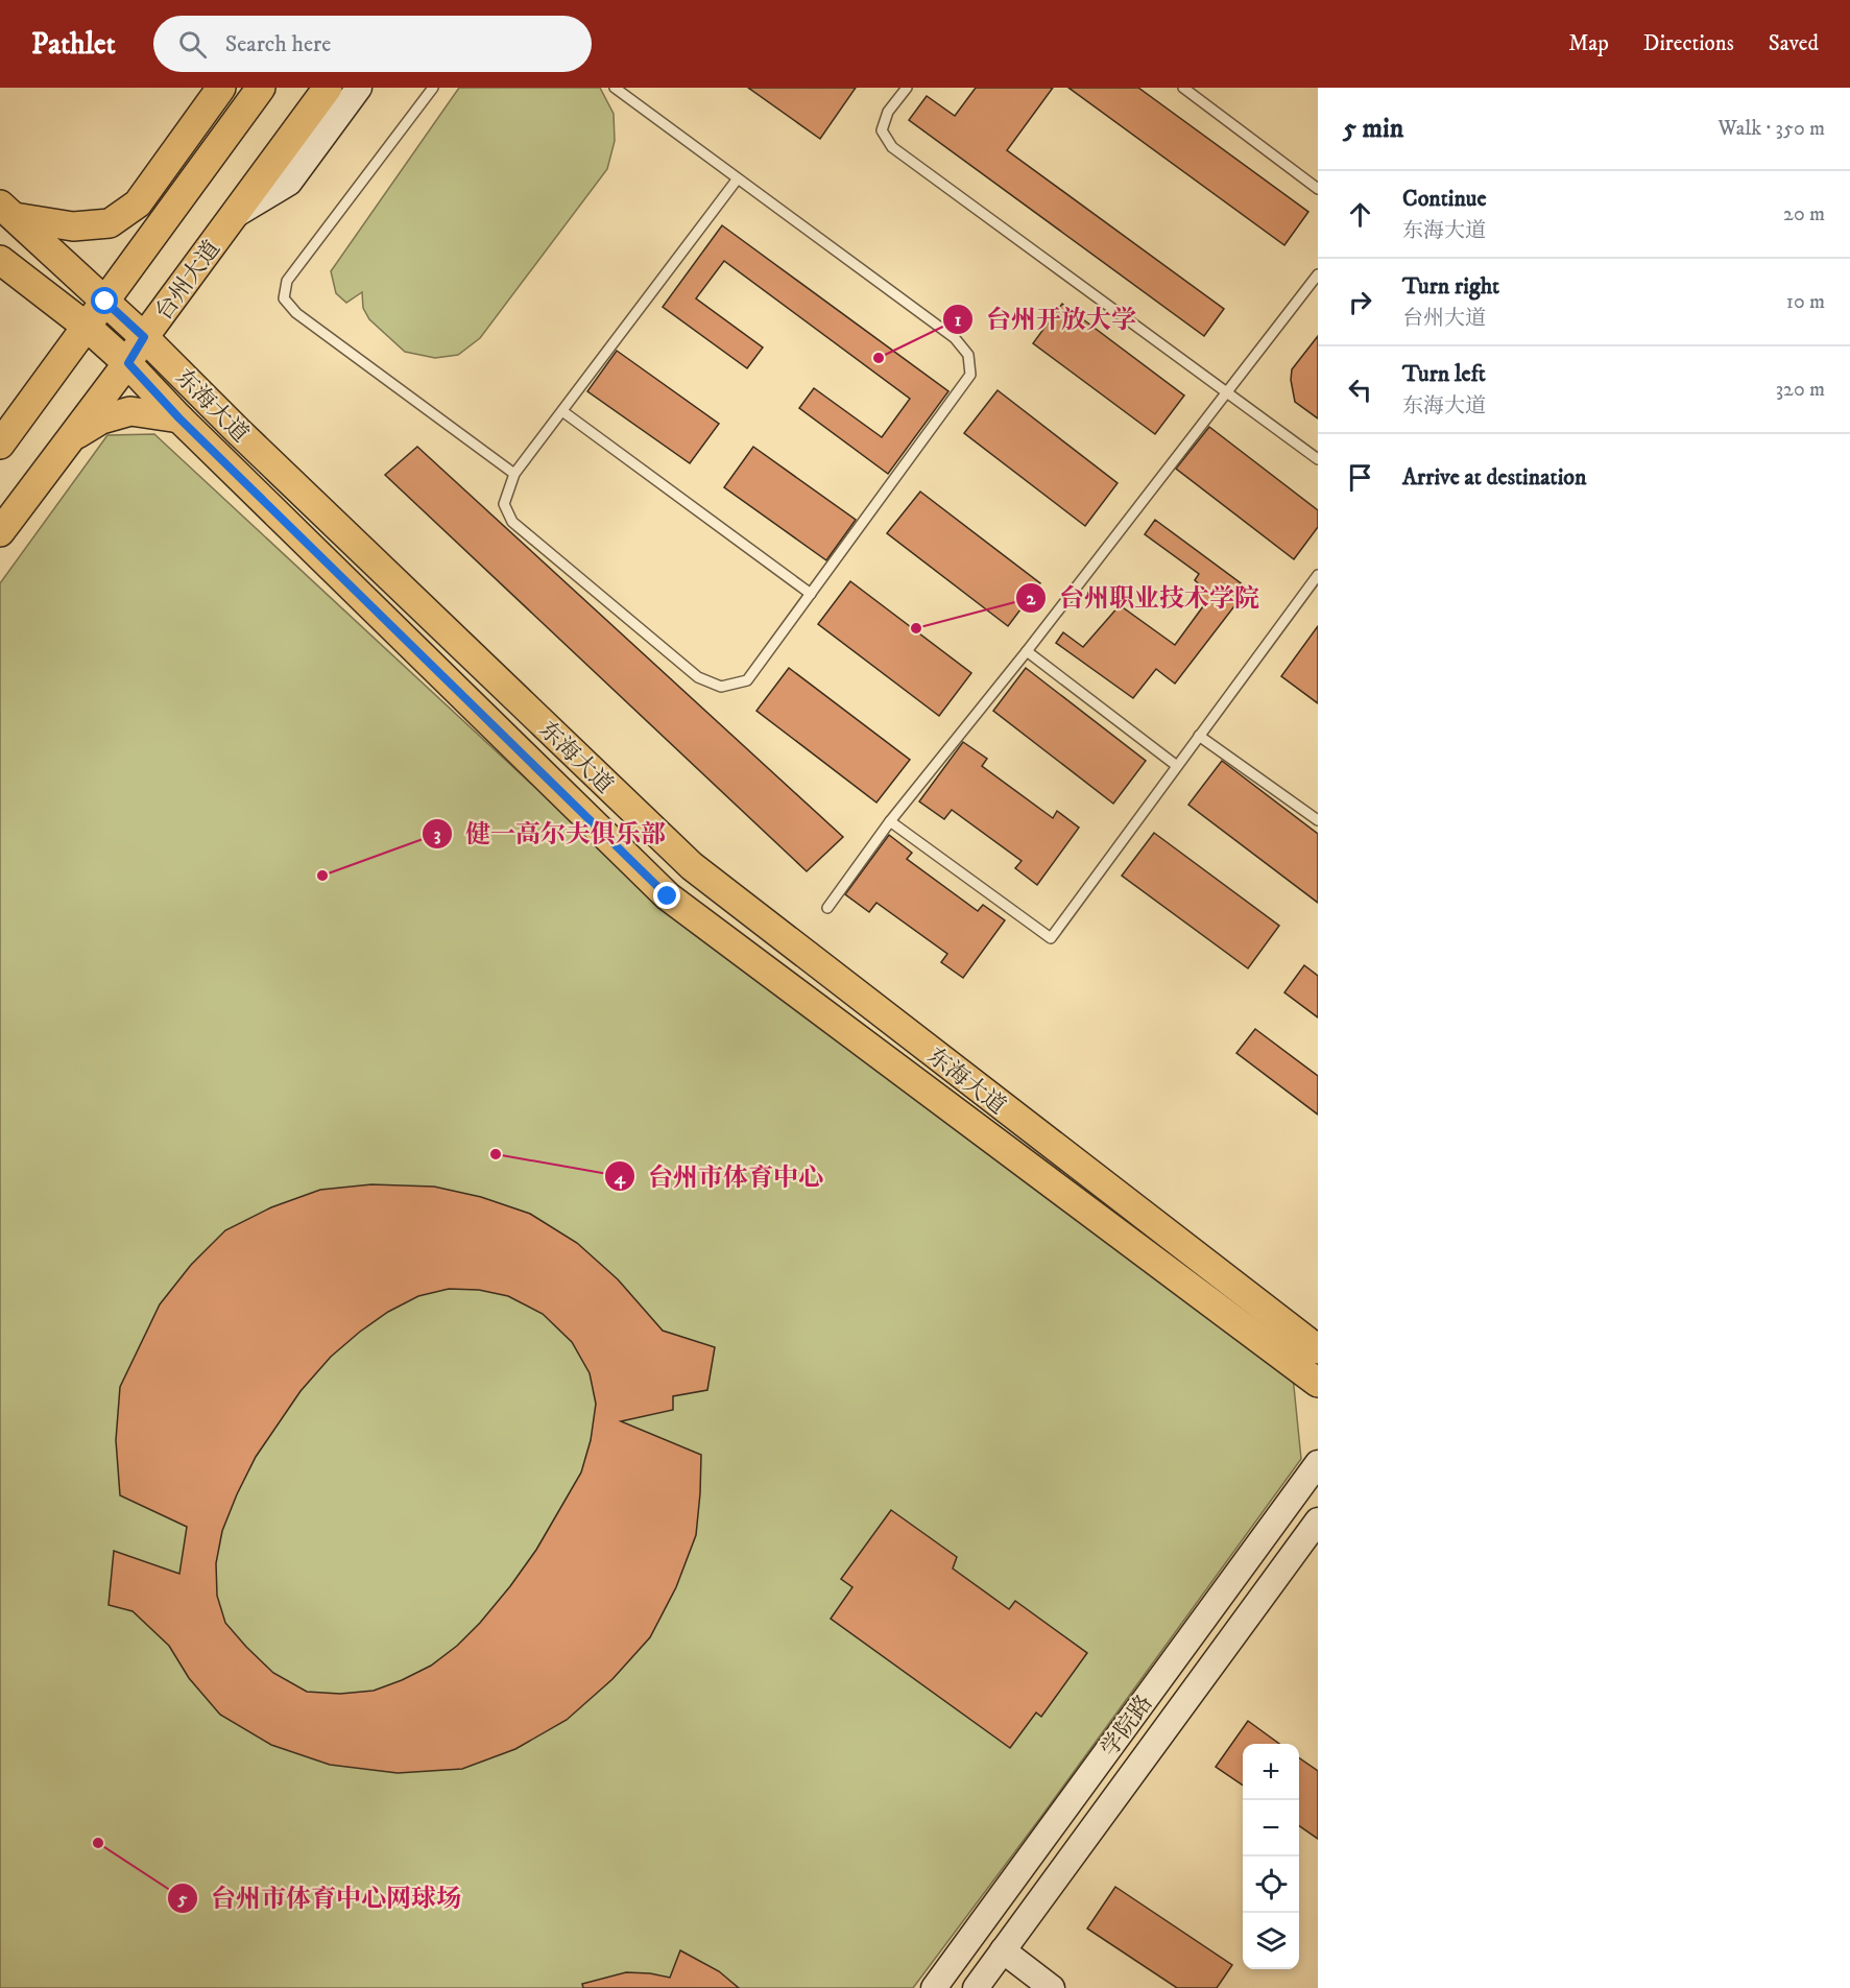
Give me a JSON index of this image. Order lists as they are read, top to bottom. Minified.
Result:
{"streets":{"main road":["台州大道","东海大道","学院路"]},"crossings":[["台州大道","东海大道"]],"places":["台州开放大学","台州职业技术学院","健一高尔夫俱乐部","台州市体育中心","台州市体育中心网球场"],"page":{"header":"Pathlet","search":"Search here","nav":["Map","Directions","Saved"],"heading":["5 min","Walk · 350 m"],"list":[["Continue","东海大道","20 m"],["Turn right","台州大道","10 m"],["Turn left","东海大道","320 m"],"Arrive at destination"],"map_buttons":["+","−"]}}
